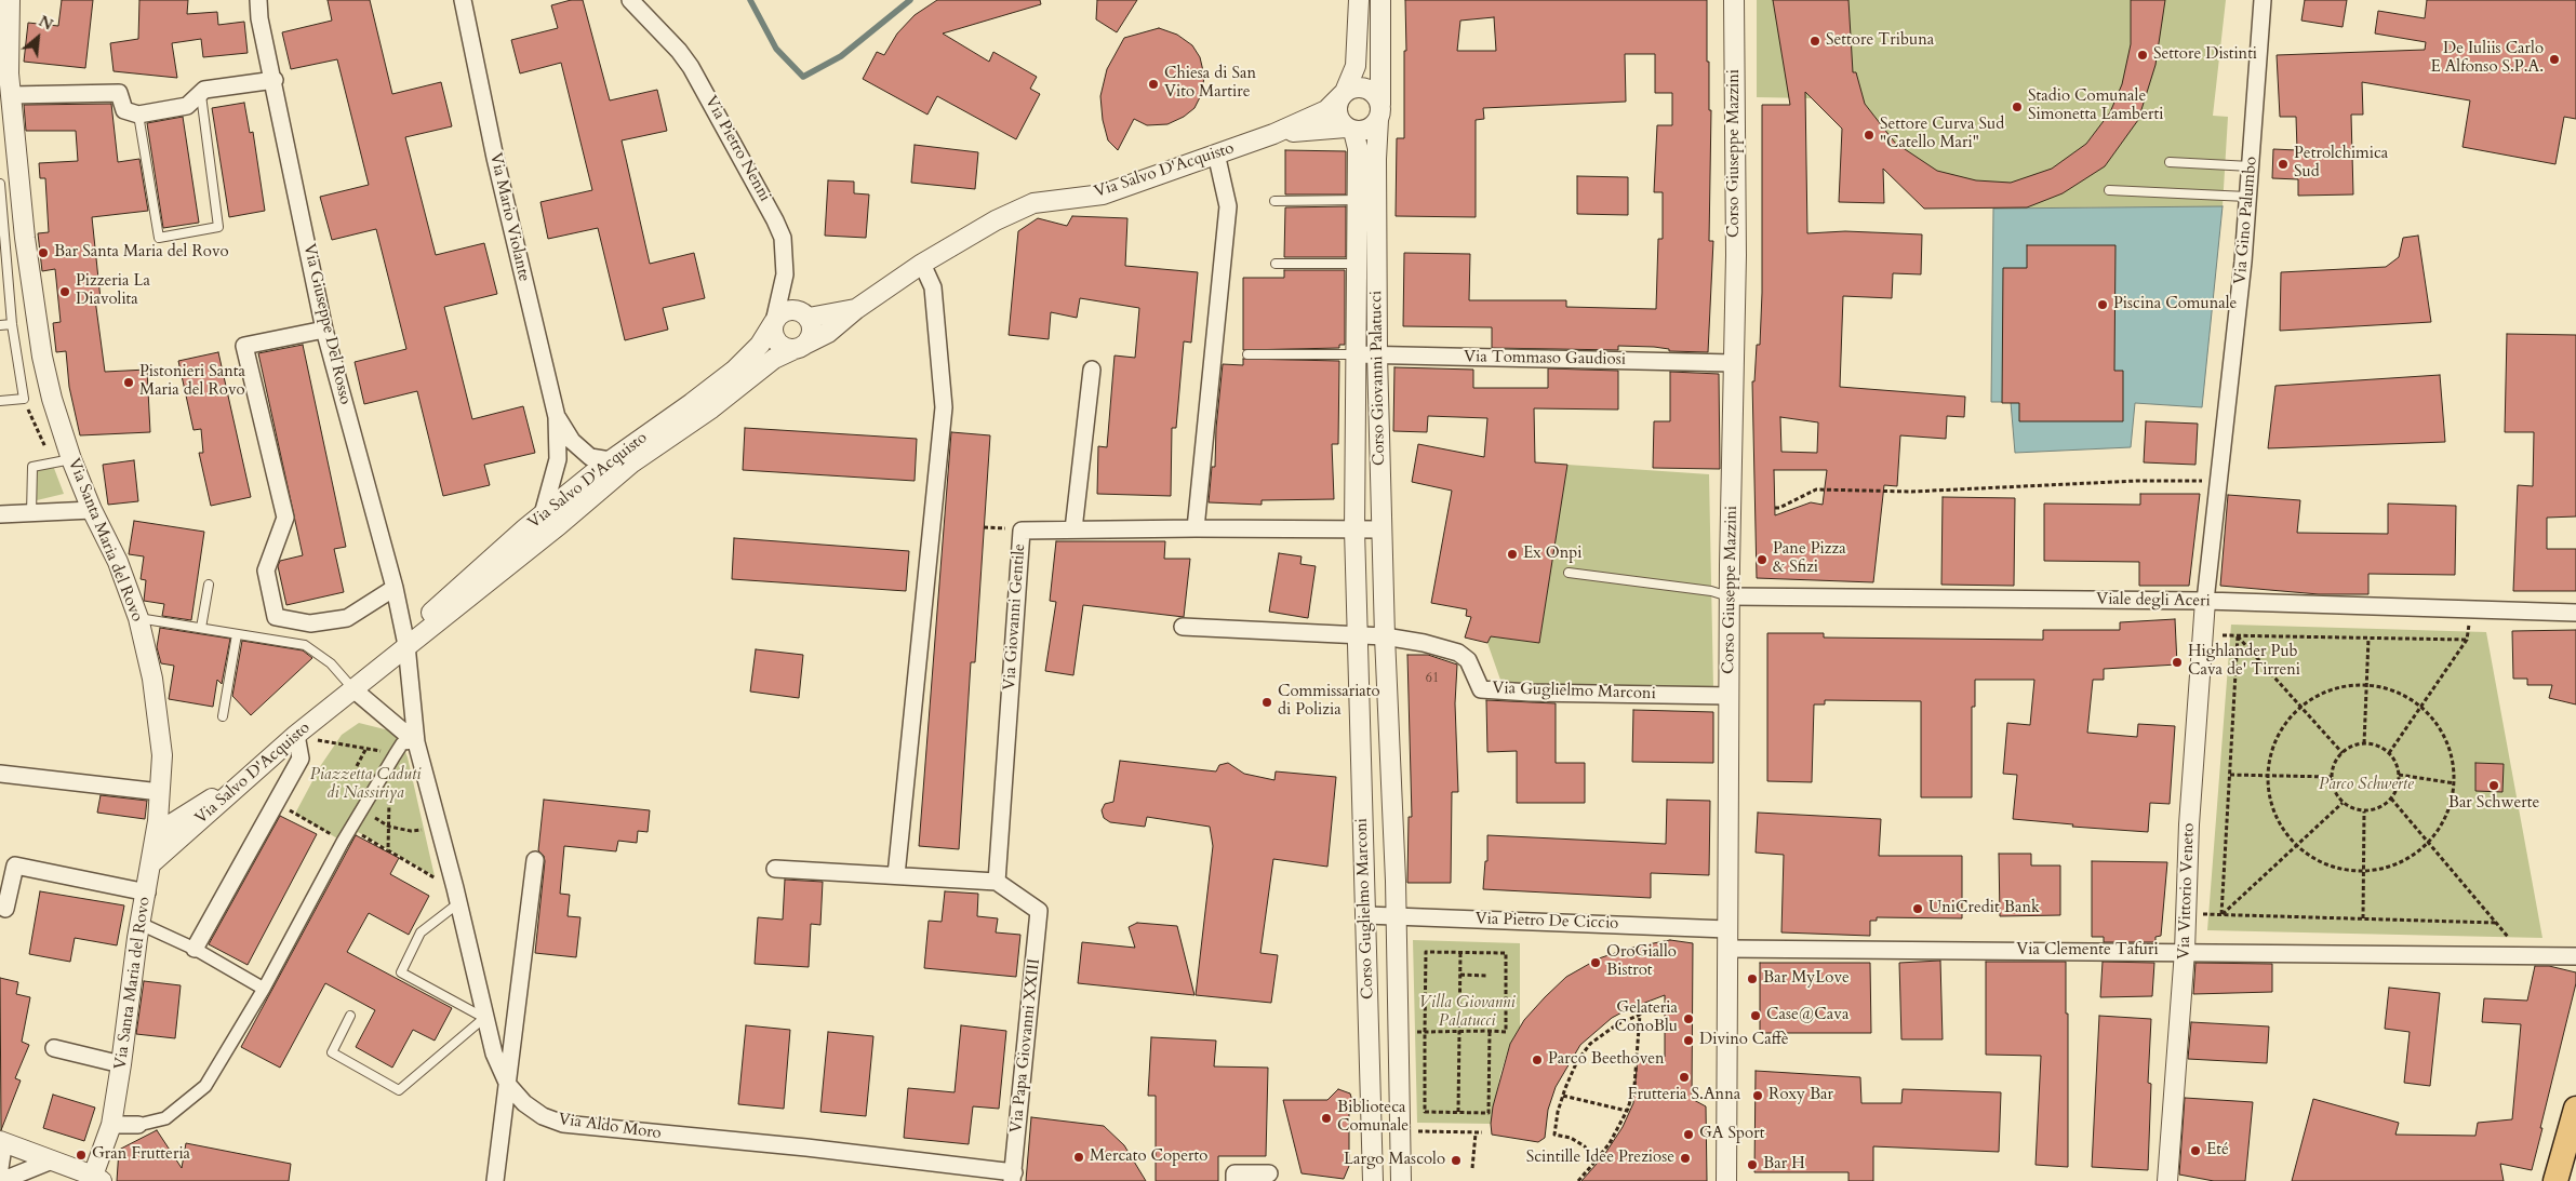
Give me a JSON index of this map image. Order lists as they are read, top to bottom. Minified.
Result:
{"streets":{"street":["Via Pietro Nenni","Corso Giuseppe Mazzini","Via Salvo D'Acquisto","Via Mario Violante","Via Gino Palumbo","Via Giuseppe Del Rosso","Via Tommaso Gaudiosi","Corso Giovanni Palatucci","Via Santa Maria del Rovo","Viale degli Aceri","Via Giovanni Gentile","Via Guglielmo Marconi","Via Vittorio Veneto","Corso Guglielmo Marconi","Via Pietro De Ciccio","Via Clemente Tafuri","Via Papa Giovanni XXIII","Via Aldo Moro"]},"crossings":[["Via Pietro Nenni","Via Salvo D'Acquisto"],["Corso Giuseppe Mazzini","Via Tommaso Gaudiosi"],["Corso Giuseppe Mazzini","Viale degli Aceri"],["Corso Giuseppe Mazzini","Via Guglielmo Marconi"],["Corso Giuseppe Mazzini","Via Pietro De Ciccio"],["Corso Giuseppe Mazzini","Via Clemente Tafuri"],["Via Salvo D'Acquisto","Via Mario Violante"],["Via Salvo D'Acquisto","Via Giuseppe Del Rosso"],["Via Salvo D'Acquisto","Corso Giovanni Palatucci"],["Via Salvo D'Acquisto","Via Santa Maria del Rovo"],["Via Salvo D'Acquisto","Via Aldo Moro"],["Via Gino Palumbo","Viale degli Aceri"],["Via Gino Palumbo","Via Vittorio Veneto"],["Via Giuseppe Del Rosso","Via Aldo Moro"],["Via Tommaso Gaudiosi","Corso Giovanni Palatucci"],["Corso Giovanni Palatucci","Via Giovanni Gentile"],["Corso Giovanni Palatucci","Via Guglielmo Marconi"],["Corso Giovanni Palatucci","Corso Guglielmo Marconi"],["Viale degli Aceri","Via Vittorio Veneto"],["Via Giovanni Gentile","Via Papa Giovanni XXIII"],["Via Guglielmo Marconi","Corso Guglielmo Marconi"],["Via Vittorio Veneto","Via Clemente Tafuri"],["Corso Guglielmo Marconi","Via Pietro De Ciccio"],["Via Papa Giovanni XXIII","Via Aldo Moro"]],"parks":["Piazzetta Caduti di Nassiriya","Parco Schwerte","Villa Giovanni Palatucci"],"places":["Settore Tribuna","Settore Distinti","De Iuliis Carlo E Alfonso S.P.A.","Chiesa di San Vito Martire","Stadio Comunale Simonetta Lamberti","Settore Curva Sud \"Catello Mari\"","Petrolchimica Sud","Bar Santa Maria del Rovo","Pizzeria La Diavolita","Piscina Comunale","Pistonieri Santa Maria del Rovo","Ex Onpi","Pane Pizza & Sfizi","Highlander Pub Cava de' Tirreni","Commissariato di Polizia","Bar Schwerte","UniCredit Bank","OroGiallo Bistrot","Bar MyLove","Case@Cava","Gelateria ConoBlu","Divino Caffè","Parco Beethoven","Frutteria S.Anna","Roxy Bar","Biblioteca Comunale","GA Sport","Eté","Gran Frutteria","Mercato Coperto","Scintille Idee Preziose","Largo Mascolo","Bar H"],"house_numbers":["61"],"north":"top right"}
